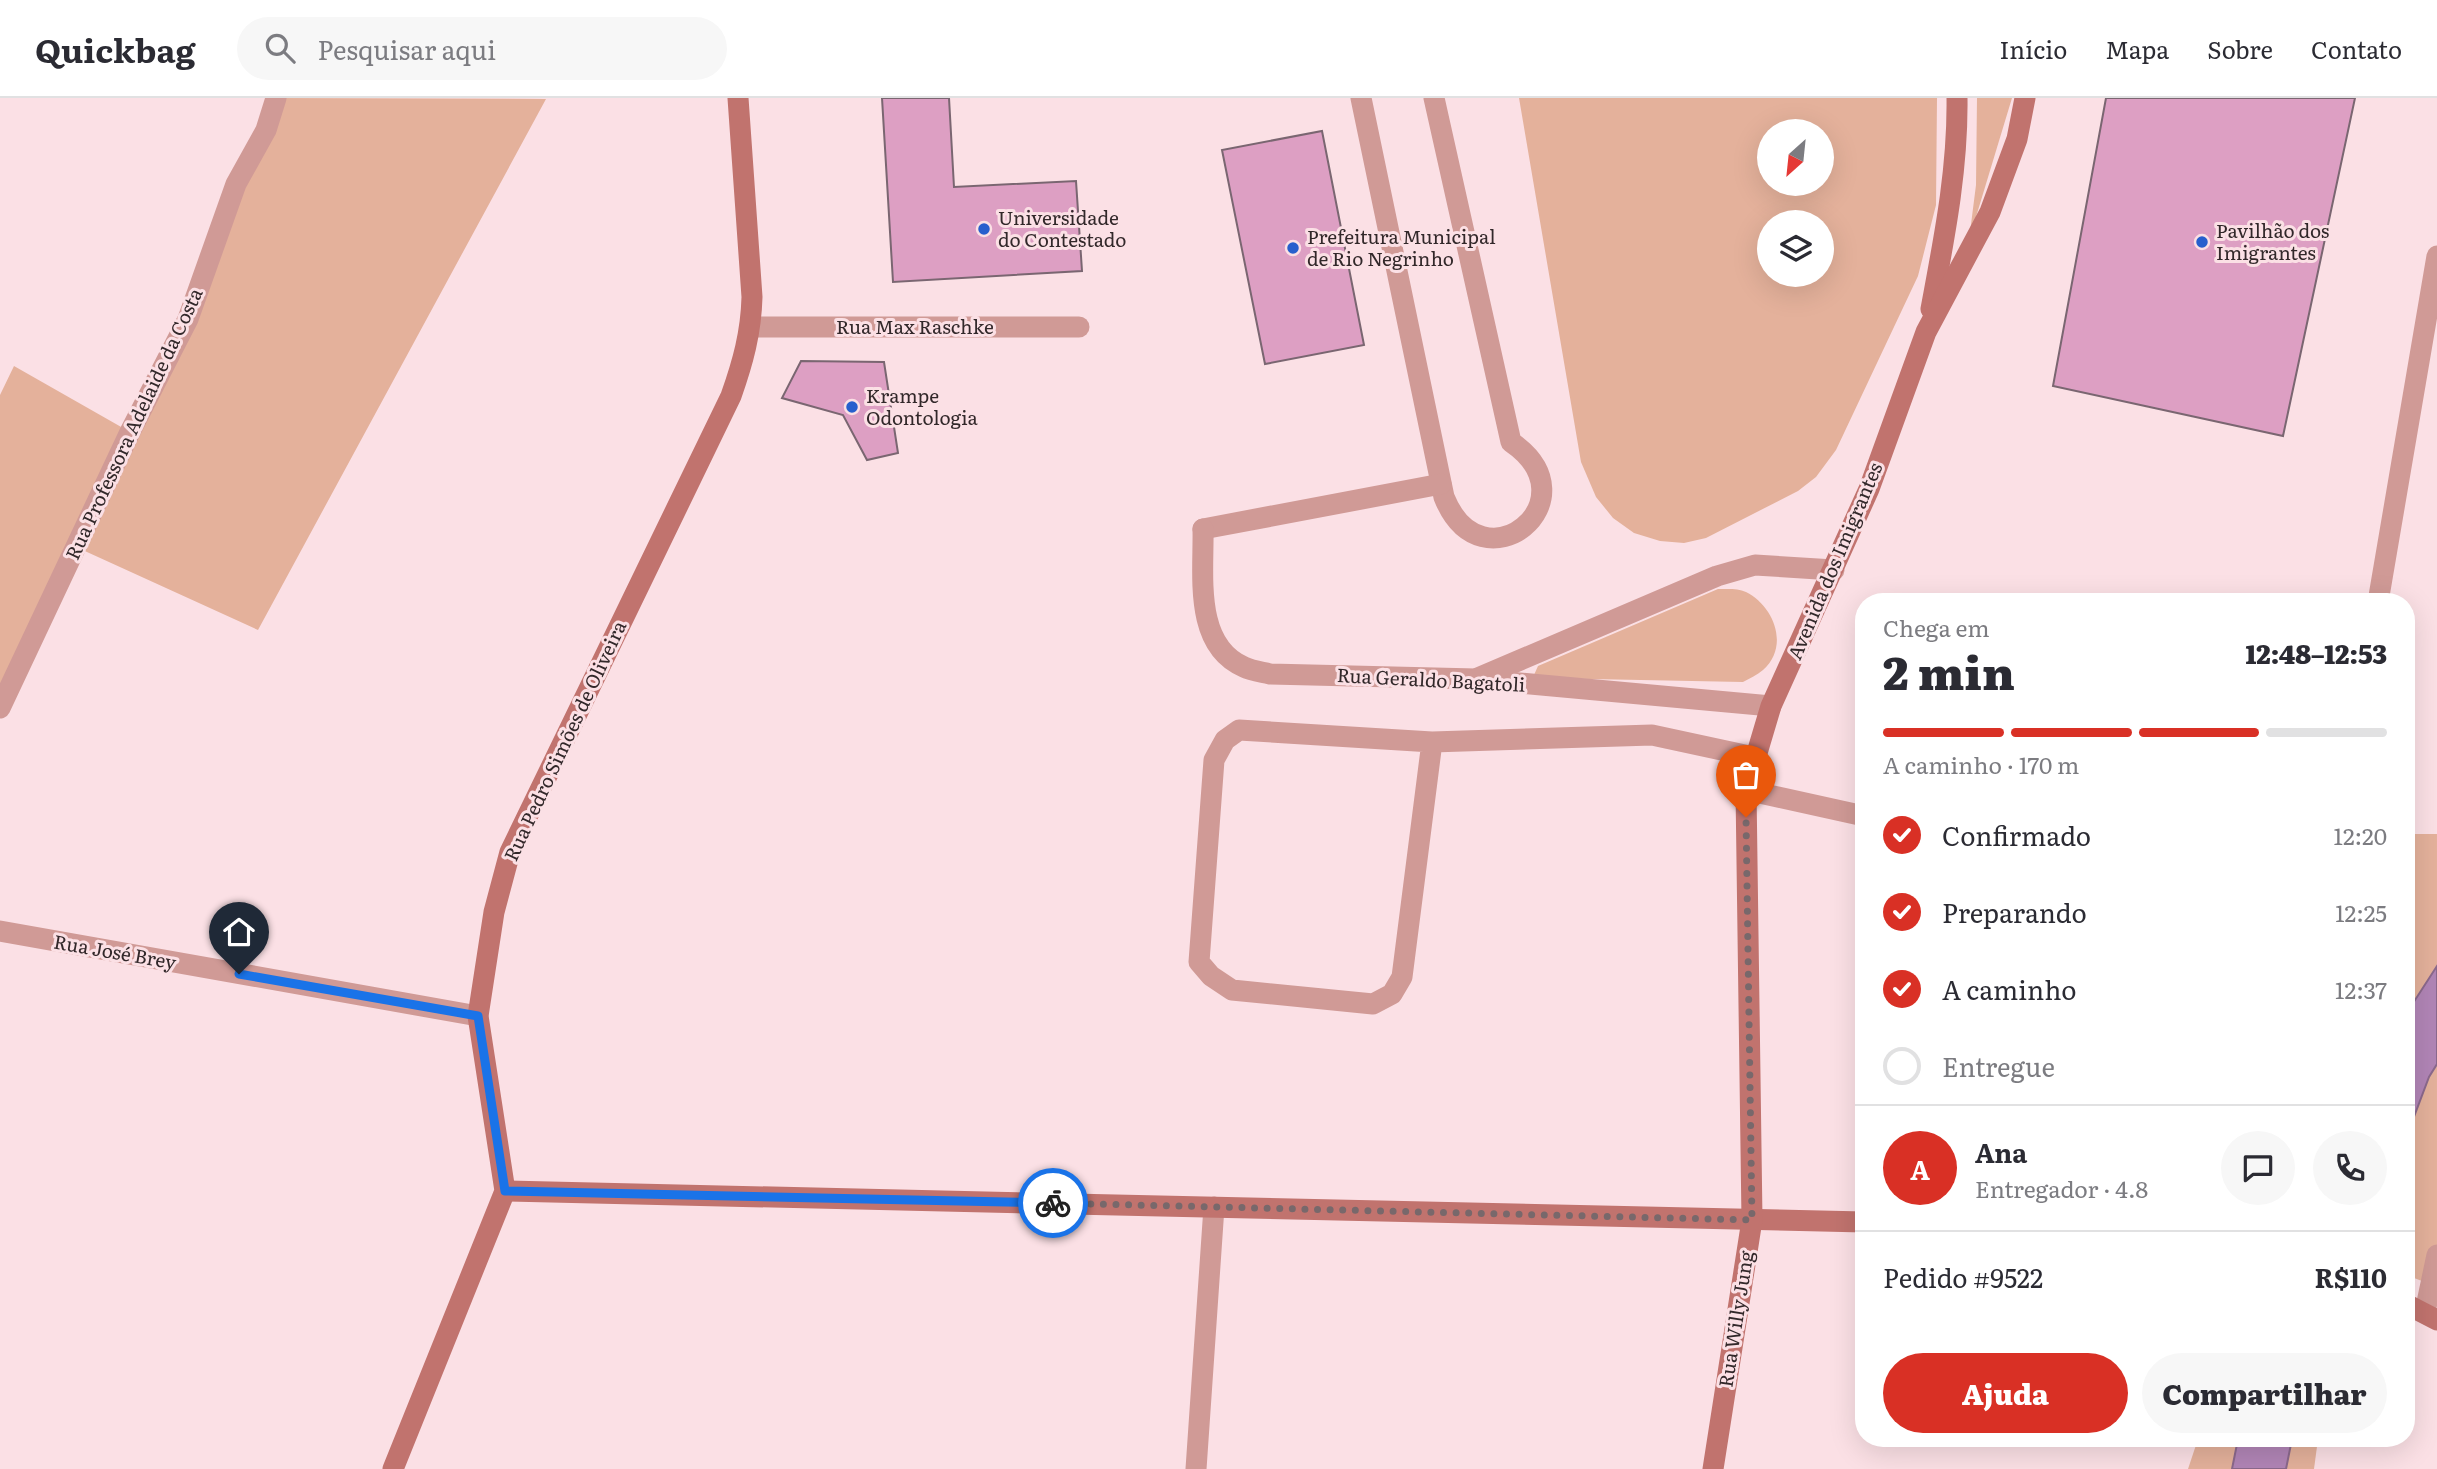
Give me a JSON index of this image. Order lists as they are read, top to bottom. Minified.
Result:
{"streets":{"main road":["Avenida dos Imigrantes","Rua Pedro Simões de Oliveira","Rua Willy Jung"],"street":["Rua Max Raschke","Rua Professora Adelaide da Costa","Rua Geraldo Bagatoli","Rua José Brey"]},"crossings":[["Rua Max Raschke","Rua Pedro Simões de Oliveira"],["Avenida dos Imigrantes","Rua Geraldo Bagatoli"],["Avenida dos Imigrantes","Rua Willy Jung"],["Rua Pedro Simões de Oliveira","Rua José Brey"]],"places":["Universidade do Contestado","Pavilhão dos Imigrantes","Prefeitura Municipal de Rio Negrinho","Krampe Odontologia"],"north":"bottom left","page":{"header":"Quickbag","search":"Pesquisar aqui","nav":["Início","Mapa","Sobre","Contato"],"heading":["2 min","Chega em","12:48–12:53"],"panel":["Ana","Entregador · 4.8","Pedido #9522","R$110"],"bar":"A caminho · 170 m","list":[["Confirmado","12:20"],["Preparando","12:25"],["A caminho","12:37"],"Entregue"],"round":"A","buttons":["Ajuda","Compartilhar"]}}
